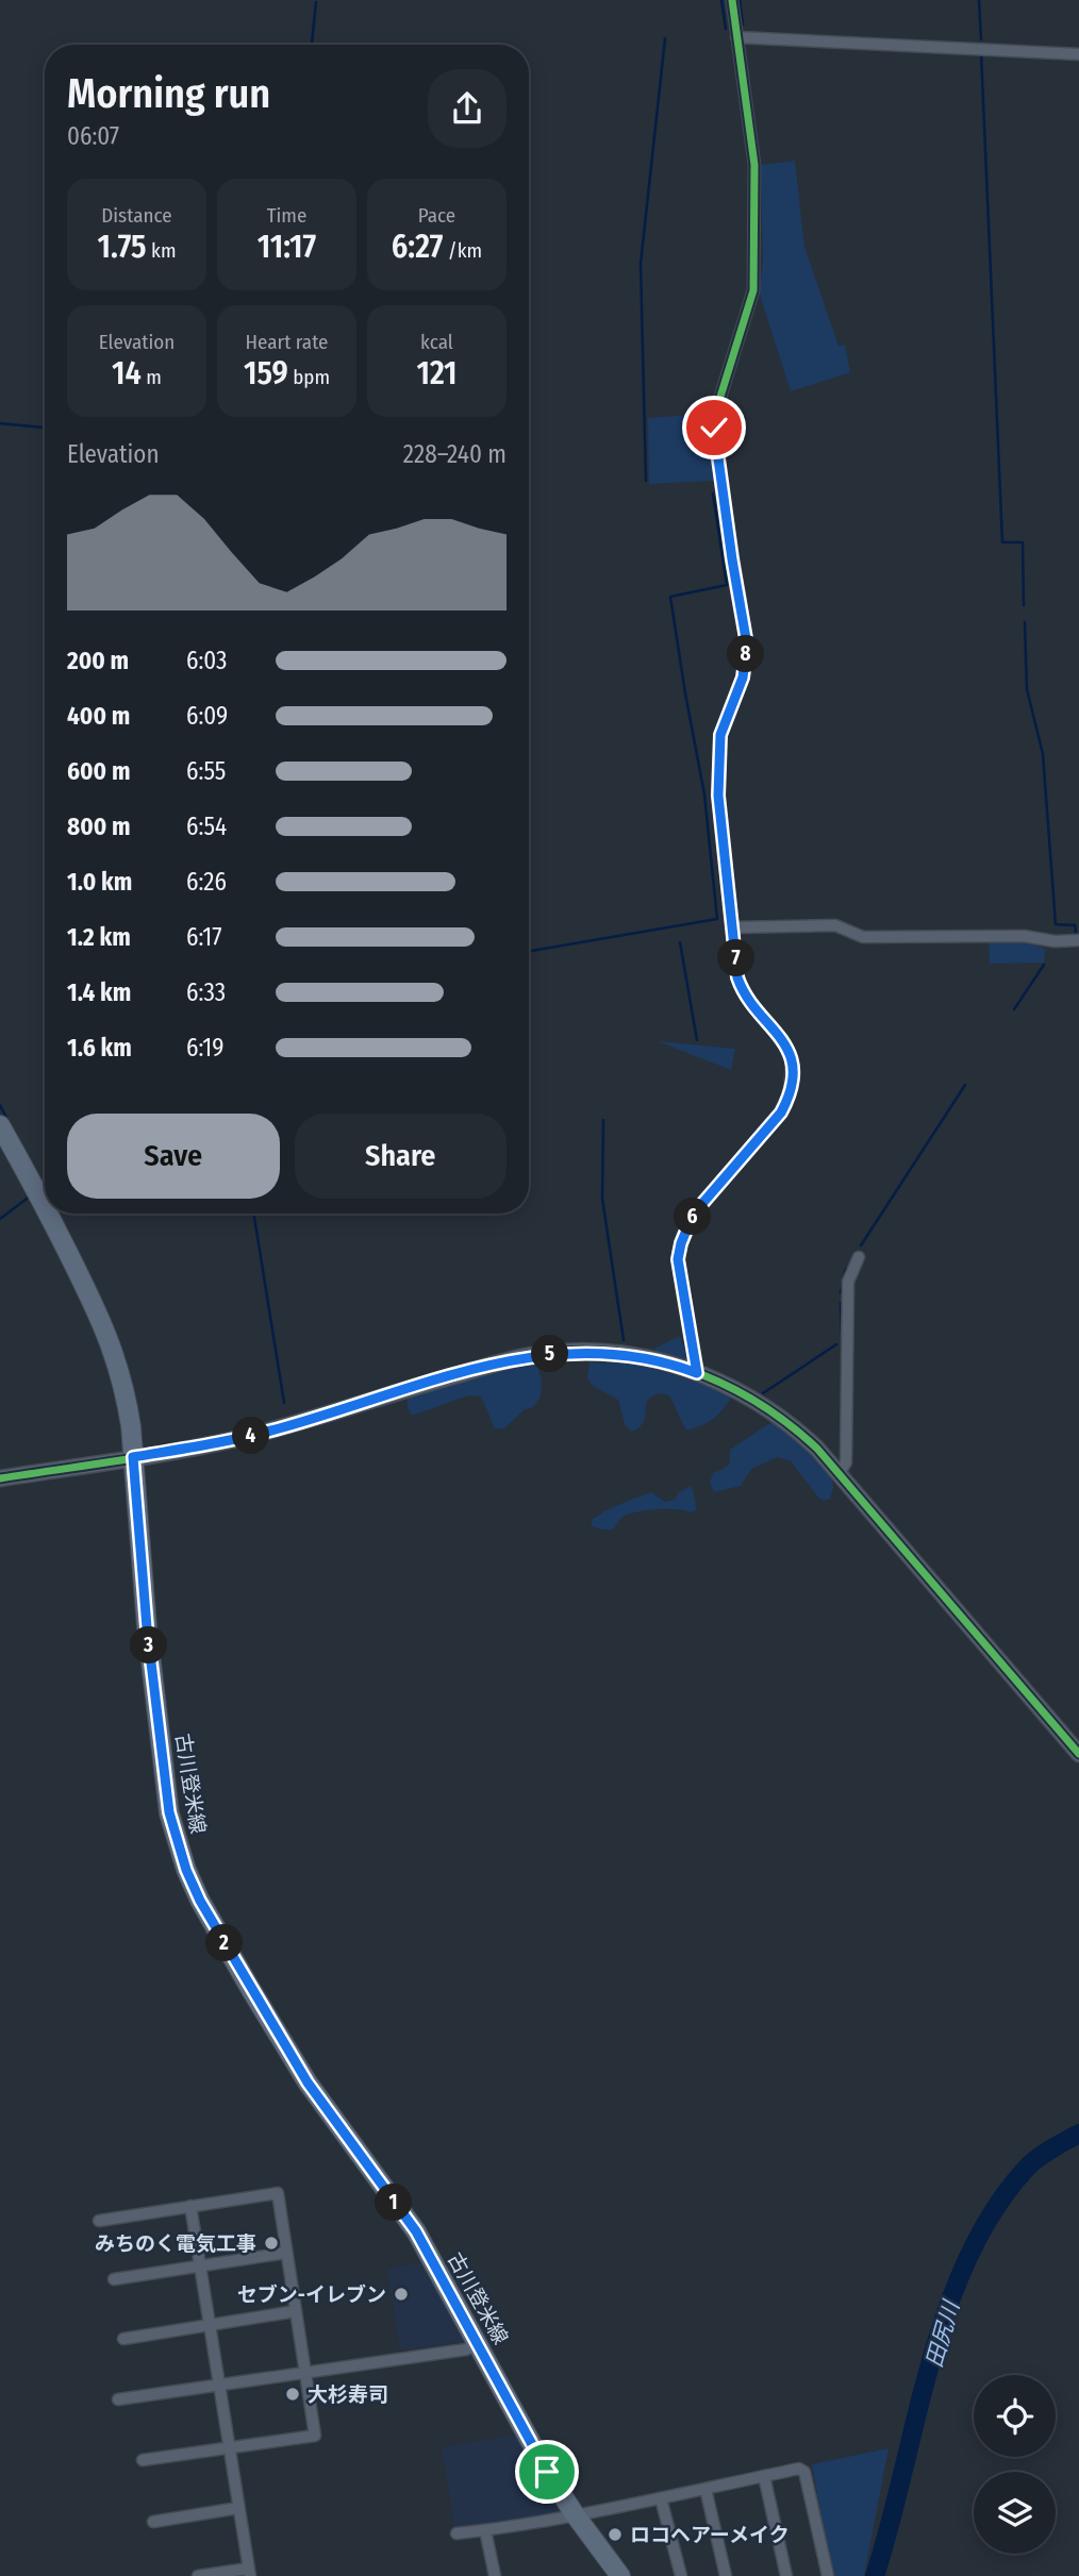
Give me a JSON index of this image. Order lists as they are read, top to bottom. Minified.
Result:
{"streets":{"main road":["古川登米線"]},"water":["田尻川"],"places":["みちのく電気工事","セブン-イレブン","大杉寿司","ロコヘアーメイク"],"page":{"heading":["Morning run","06:07"],"stats":[["Distance","1.75 km"],["Time","11:17"],["Pace","6:27 /km"],["Elevation","14 m"],["Heart rate","159 bpm"],["kcal","121"]],"chart":["Elevation","228–240 m"],"list":[{"name":"200 m","note":"6:03"},{"name":"400 m","note":"6:09"},{"name":"600 m","note":"6:55"},{"name":"800 m","note":"6:54"},{"name":"1.0 km","note":"6:26"},{"name":"1.2 km","note":"6:17"},{"name":"1.4 km","note":"6:33"},{"name":"1.6 km","note":"6:19"}],"pins":["8","7","6","5","4","3","2","1"],"buttons":["Save","Share"]}}
